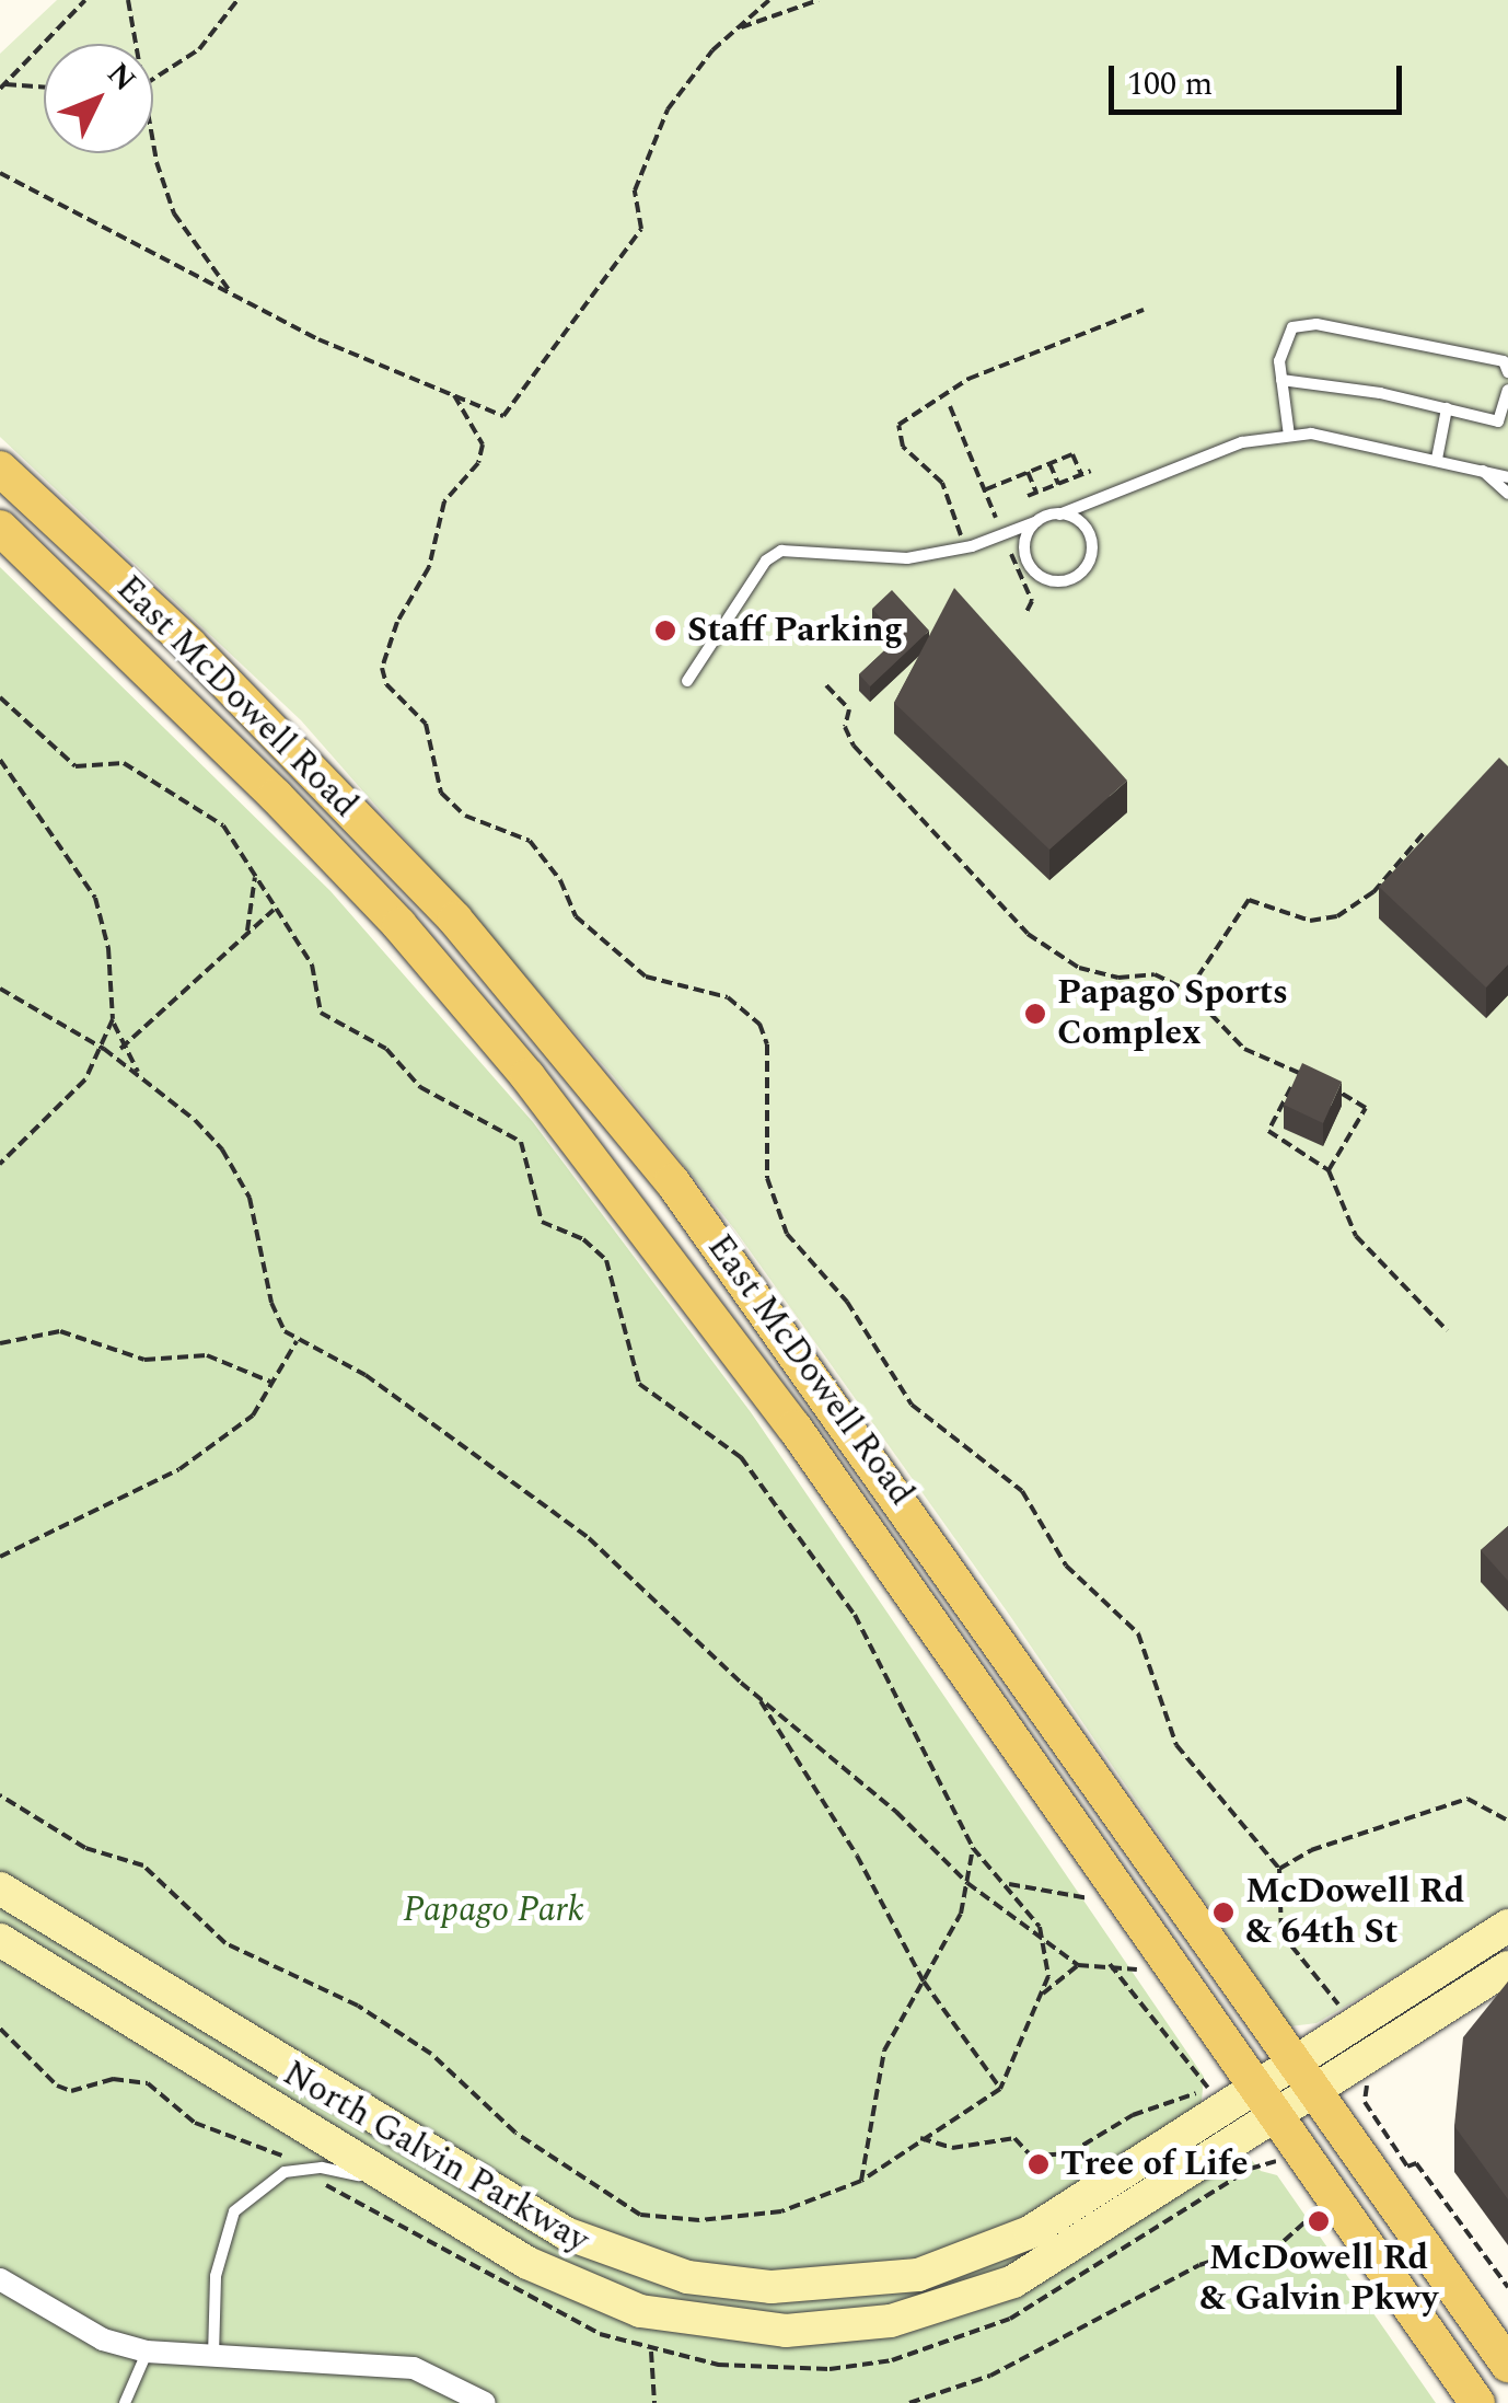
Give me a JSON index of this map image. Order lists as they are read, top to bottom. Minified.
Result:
{"streets":{"main road":["East McDowell Road","North Galvin Parkway"]},"crossings":[["East McDowell Road","North Galvin Parkway"]],"parks":["Papago Park"],"places":["Staff Parking","Papago Sports Complex","McDowell Rd & 64th St","Tree of Life","McDowell Rd & Galvin Pkwy"],"scale_bar":"100 m","north":"top right"}
